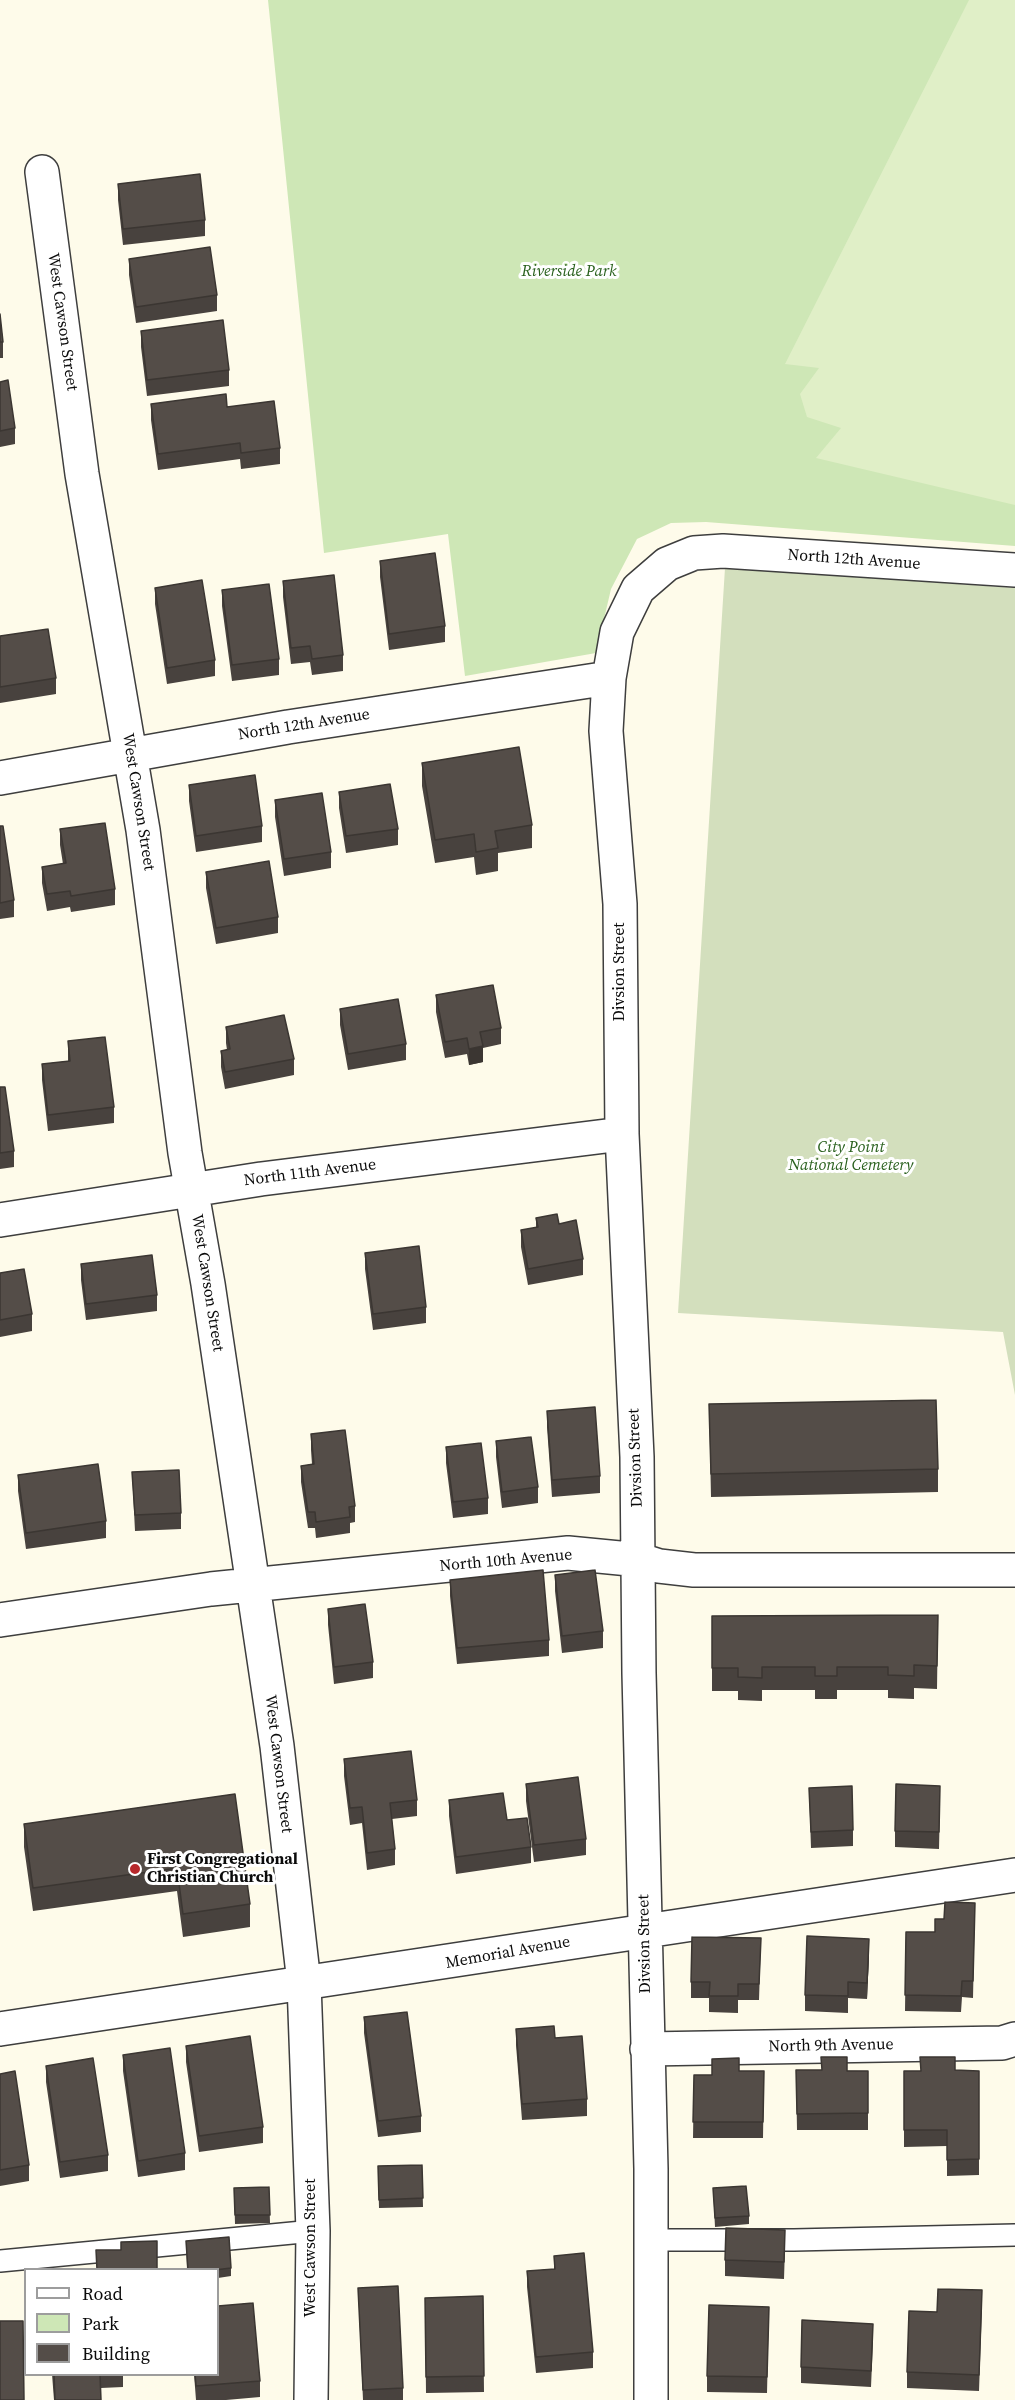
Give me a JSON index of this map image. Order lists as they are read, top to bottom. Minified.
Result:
{"streets":{"street":["West Cawson Street","North 12th Avenue","Divsion Street","North 11th Avenue","North 10th Avenue","Memorial Avenue","North 9th Avenue"]},"crossings":[["West Cawson Street","North 12th Avenue"],["West Cawson Street","North 11th Avenue"],["West Cawson Street","North 10th Avenue"],["West Cawson Street","Memorial Avenue"],["North 12th Avenue","Divsion Street"],["Divsion Street","North 11th Avenue"],["Divsion Street","North 10th Avenue"],["Divsion Street","Memorial Avenue"],["Divsion Street","North 9th Avenue"]],"parks":["Riverside Park","City Point National Cemetery"],"places":["First Congregational Christian Church"],"legend":["Road","Park","Building"]}
